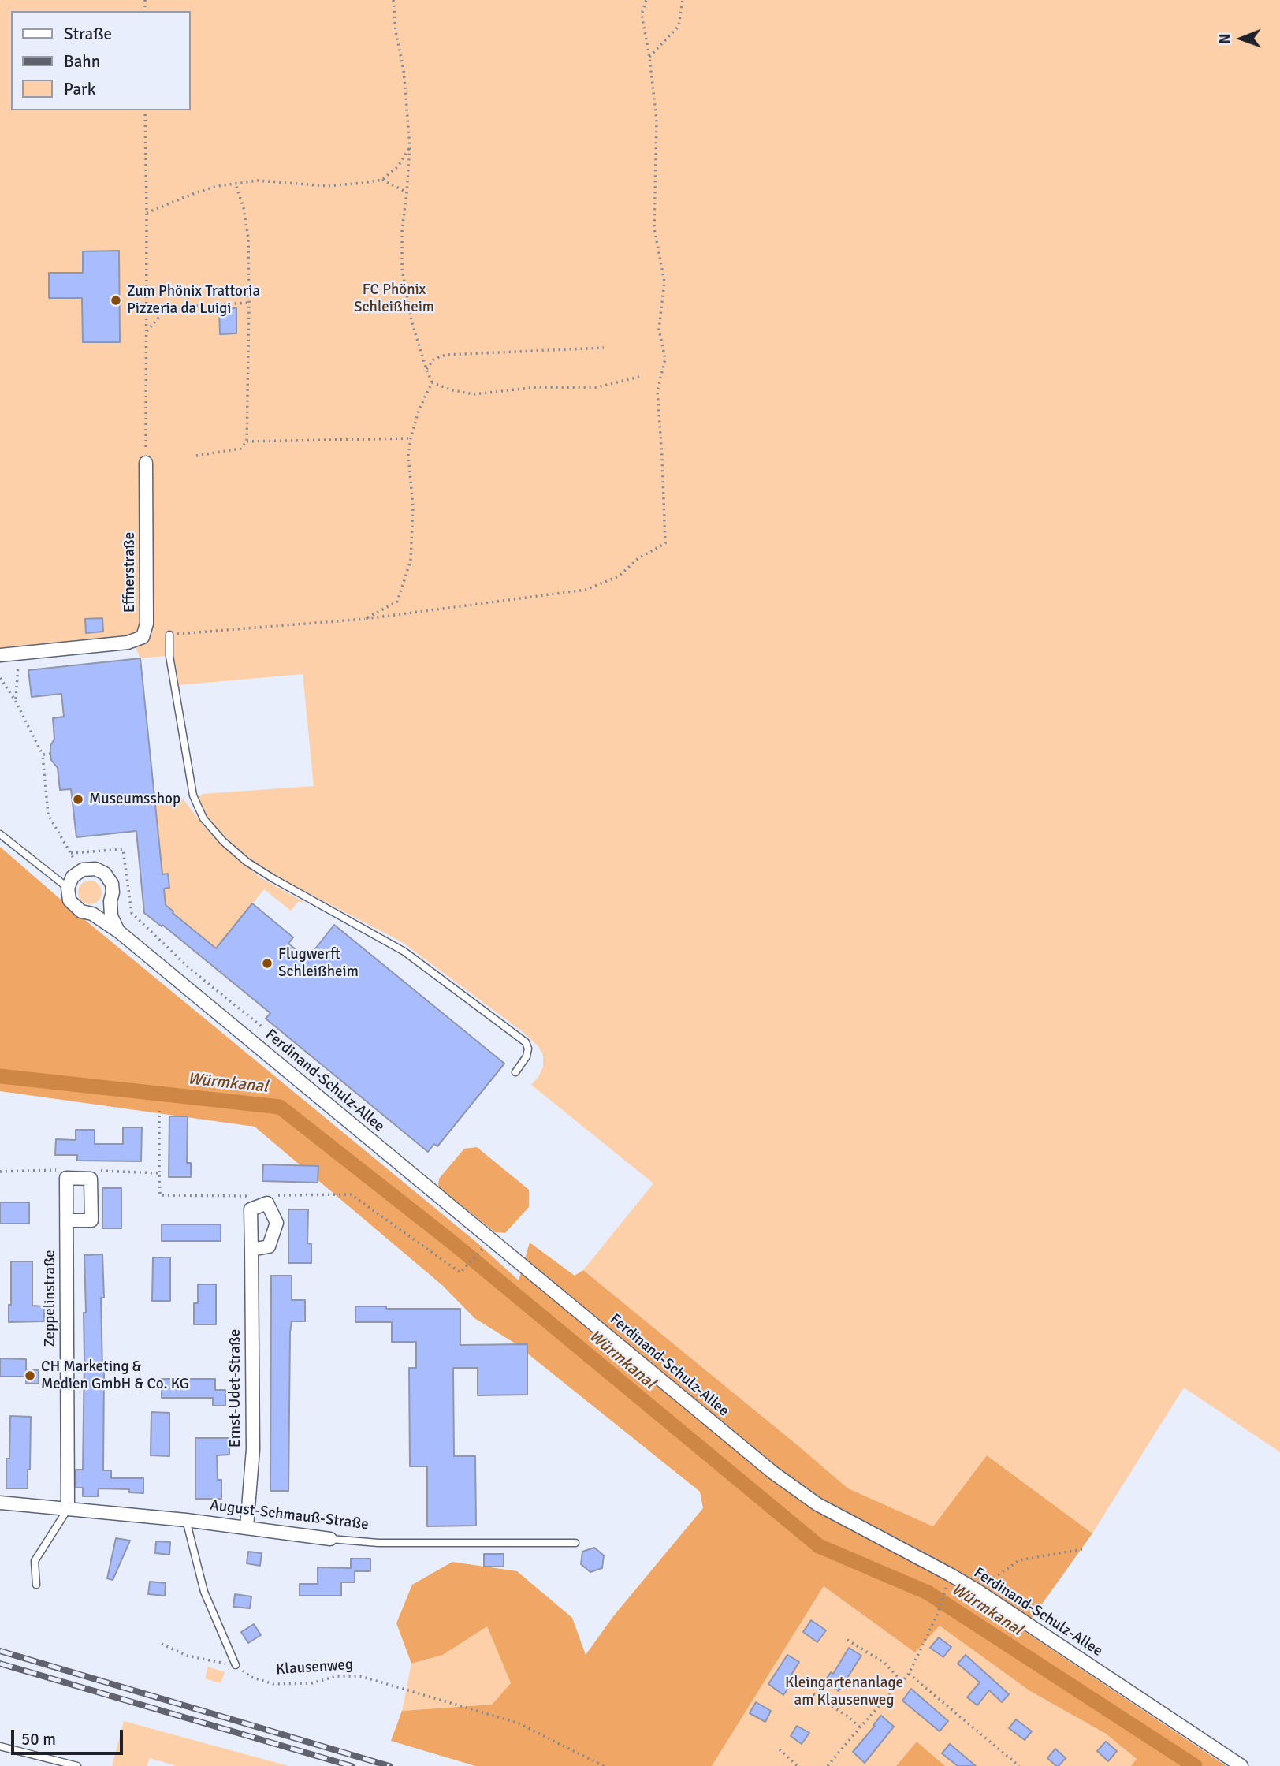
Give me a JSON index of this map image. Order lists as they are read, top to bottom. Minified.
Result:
{"streets":{"street":["Effnerstraße","Ferdinand-Schulz-Allee","Zeppelinstraße","Ernst-Udet-Straße","August-Schmauß-Straße"],"path":["Klausenweg"]},"crossings":[["Zeppelinstraße","August-Schmauß-Straße"],["Ernst-Udet-Straße","August-Schmauß-Straße"]],"water":["Würmkanal"],"parks":["FC Phönix Schleißheim","Kleingartenanlage am Klausenweg"],"places":["Zum Phönix Trattoria Pizzeria da Luigi","Museumsshop","Flugwerft Schleißheim","CH Marketing & Medien GmbH & Co. KG"],"legend":["Straße","Bahn","Park"],"scale_bar":"50 m","north":"left"}
